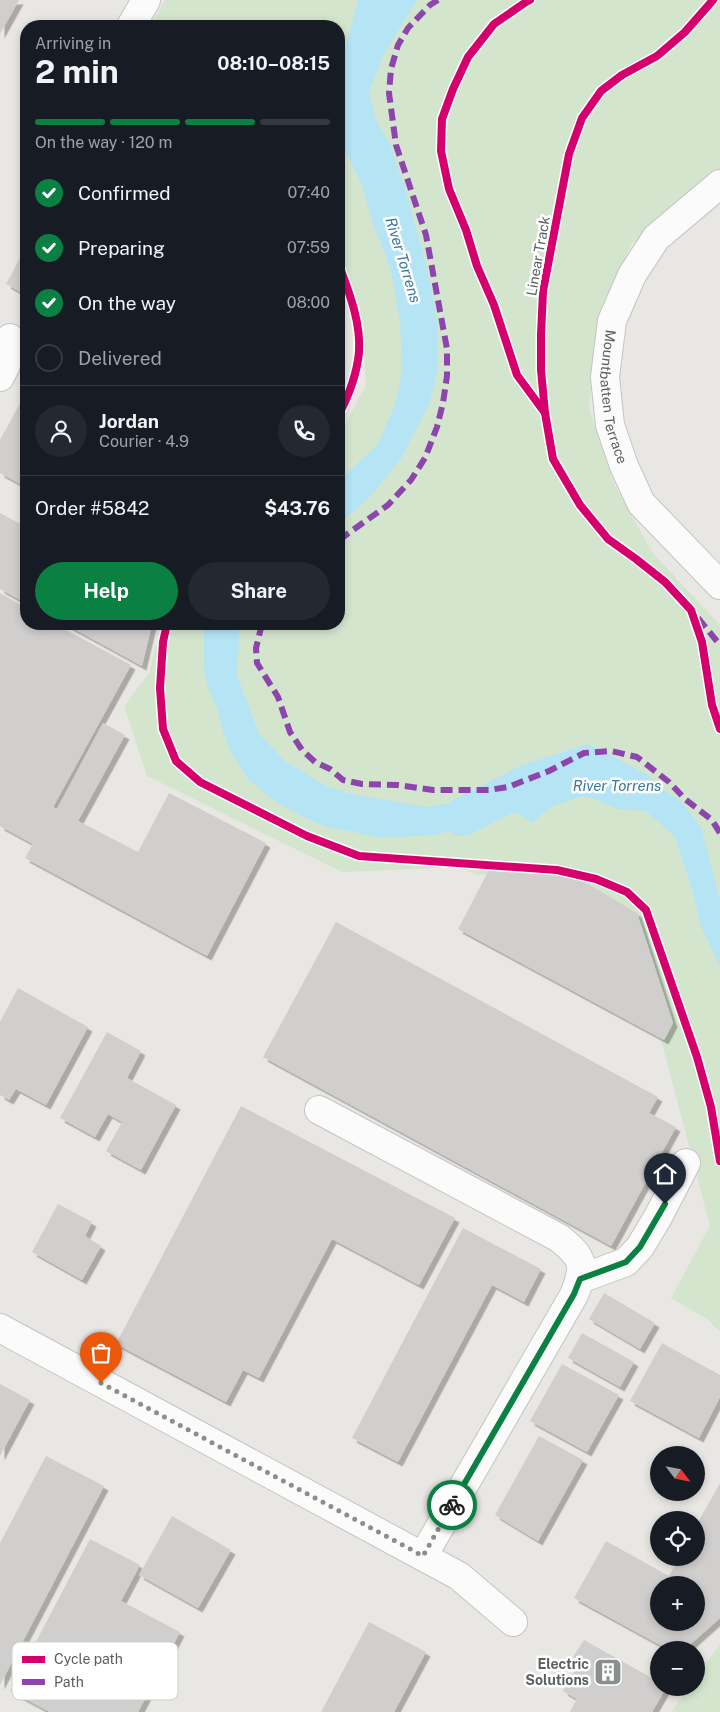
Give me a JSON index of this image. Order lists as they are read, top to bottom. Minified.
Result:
{"streets":{"street":["Mountbatten Terrace"],"cycle path":["Linear Track"]},"water":["River Torrens"],"places":{"building":["Electric Solutions"]},"legend":["Cycle path","Path"],"north":"bottom right","page":{"heading":["2 min","Arriving in","08:10–08:15"],"panel":["Jordan","Courier · 4.9","Order #5842","$43.76"],"bar":"On the way · 120 m","list":[["Confirmed","07:40"],["Preparing","07:59"],["On the way","08:00"],"Delivered"],"buttons":["Help","Share"],"map_buttons":["+","−"]}}
